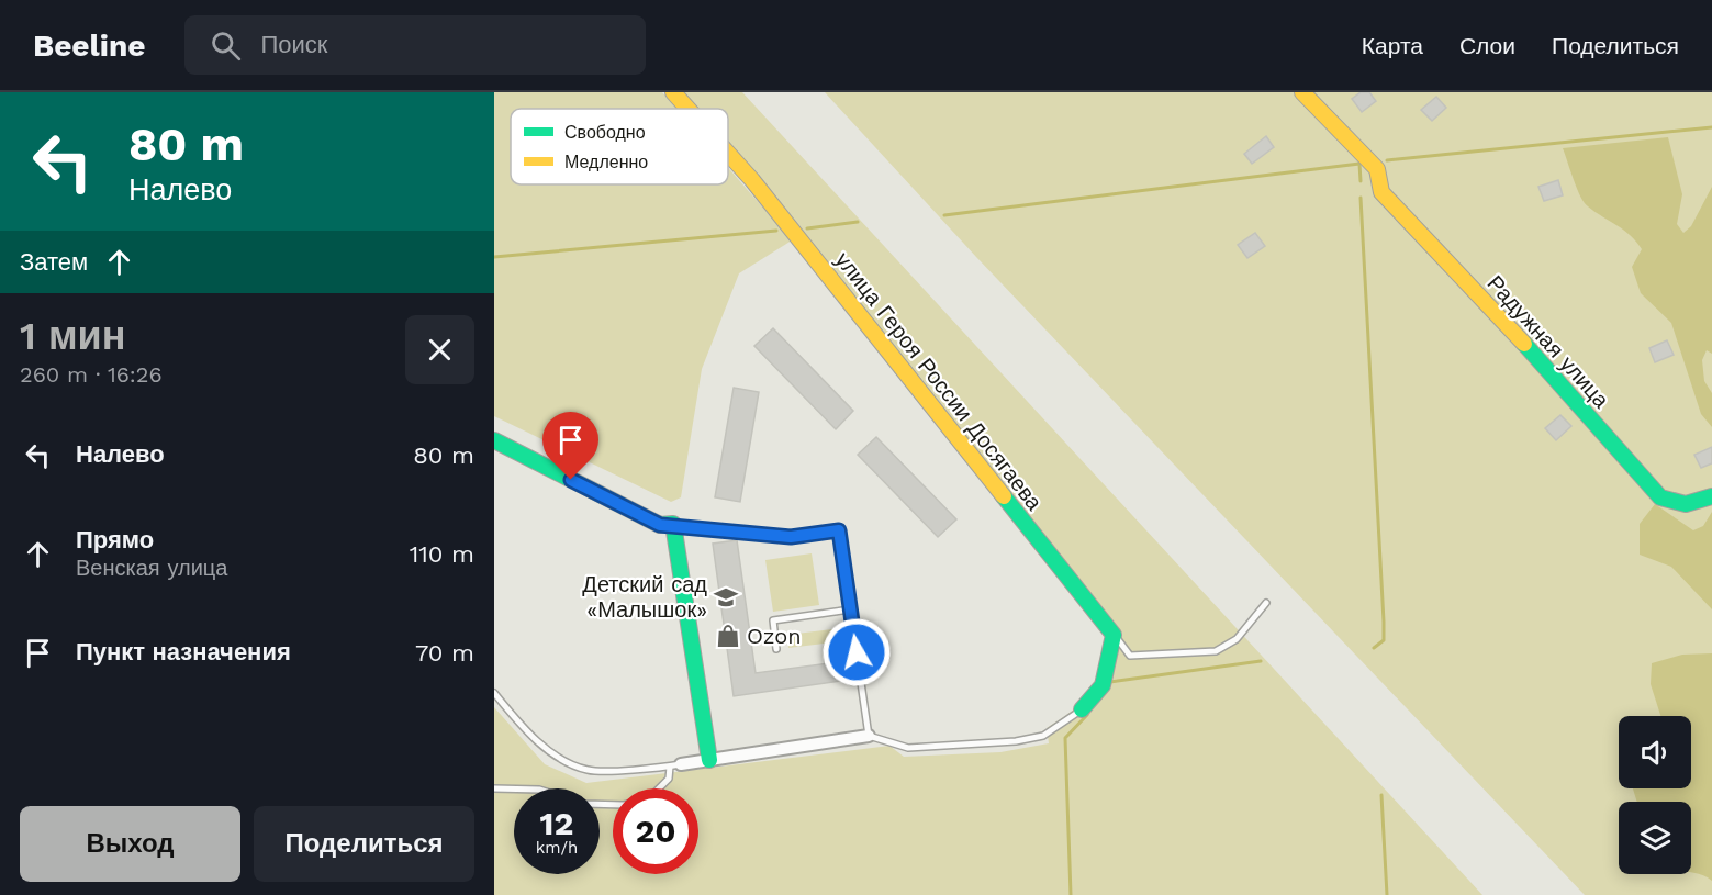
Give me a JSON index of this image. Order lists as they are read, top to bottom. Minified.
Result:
{"streets":{"street":["Радужная улица","улица Героя России Досягаева"]},"places":{"school or university":["Детский сад «Малышок»"],"shop":["Ozon"]},"legend":["Свободно","Медленно"],"page":{"header":"Beeline","search":"Поиск","nav":["Карта","Слои","Поделиться"],"turn":["80 m","Налево"],"then":"Затем","heading":["1 мин","260 m · 16:26"],"list":[{"name":"Налево","value":"80 m"},{"name":"Прямо","note":"Венская улица","value":"110 m"},{"name":"Пункт назначения","value":"70 m"}],"speed":"12 km/h","limit":"20","buttons":["Выход","Поделиться"]}}
